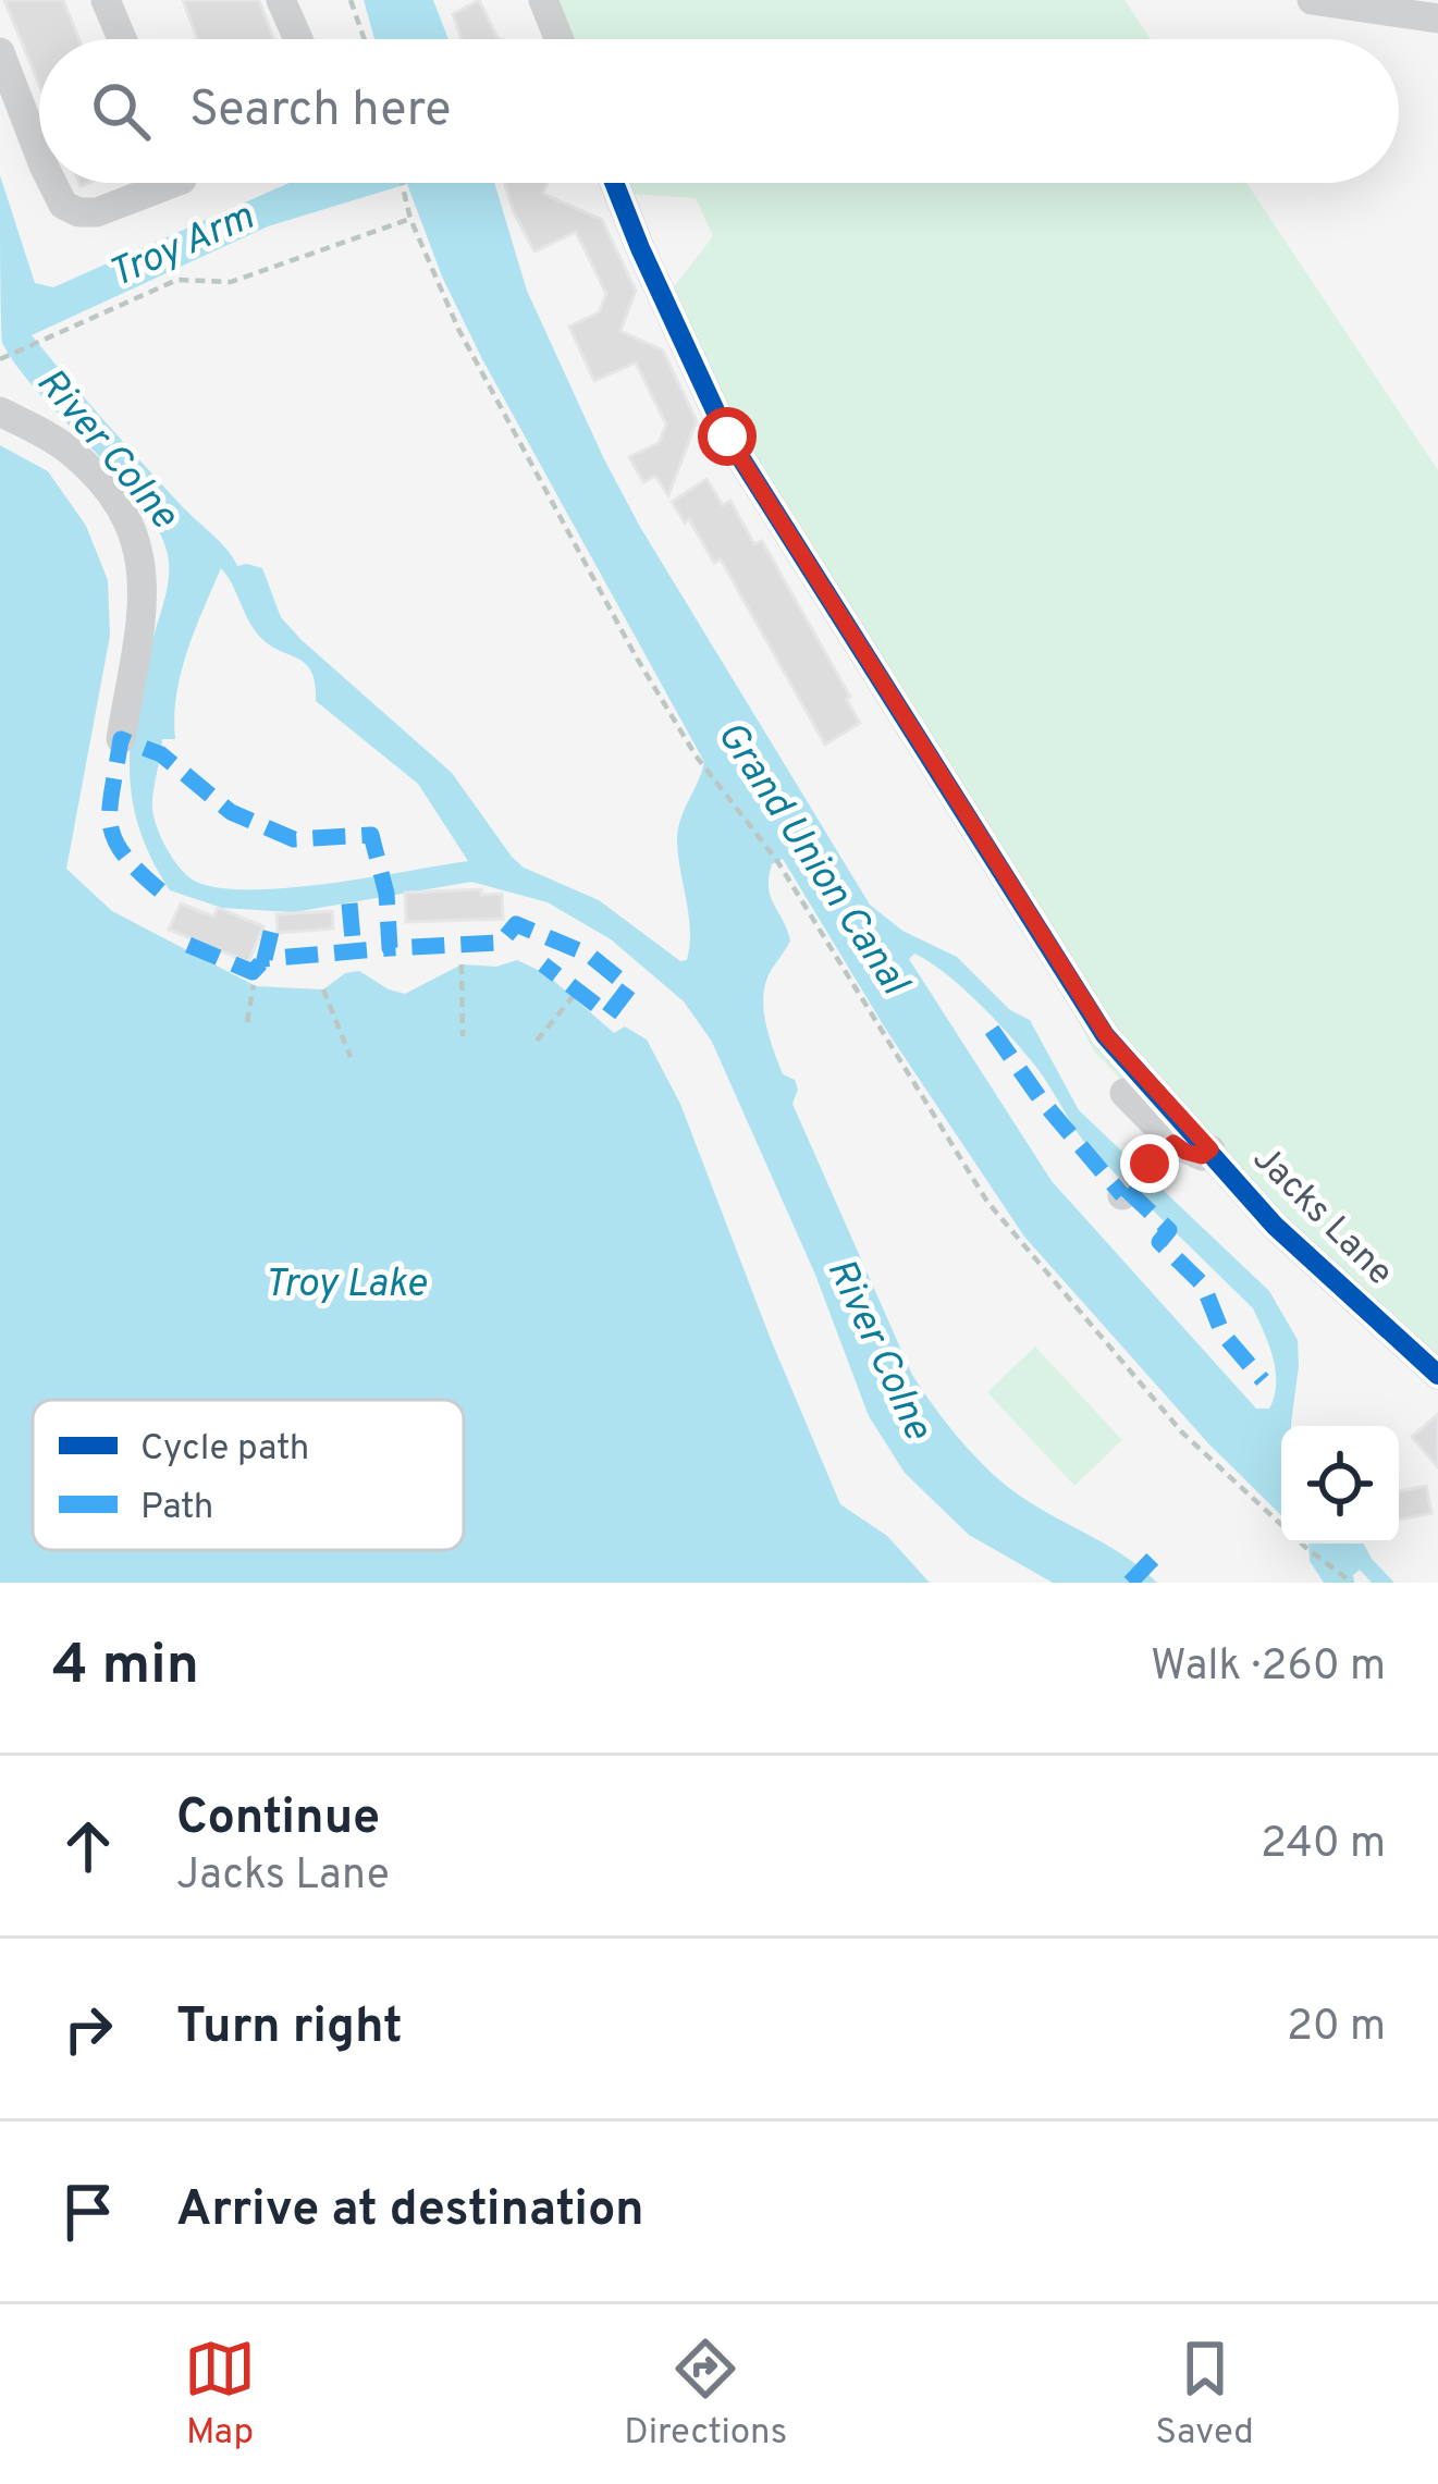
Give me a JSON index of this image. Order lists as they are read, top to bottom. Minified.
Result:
{"streets":{"street":["Jacks Lane"]},"water":["Troy Arm","River Colne","Grand Union Canal","Troy Lake"],"legend":["Cycle path","Path"],"page":{"search":"Search here","heading":["4 min","Walk · 260 m"],"list":[["Continue","Jacks Lane","240 m"],["Turn right","20 m"],"Arrive at destination"],"nav":["Map","Directions","Saved"]}}
